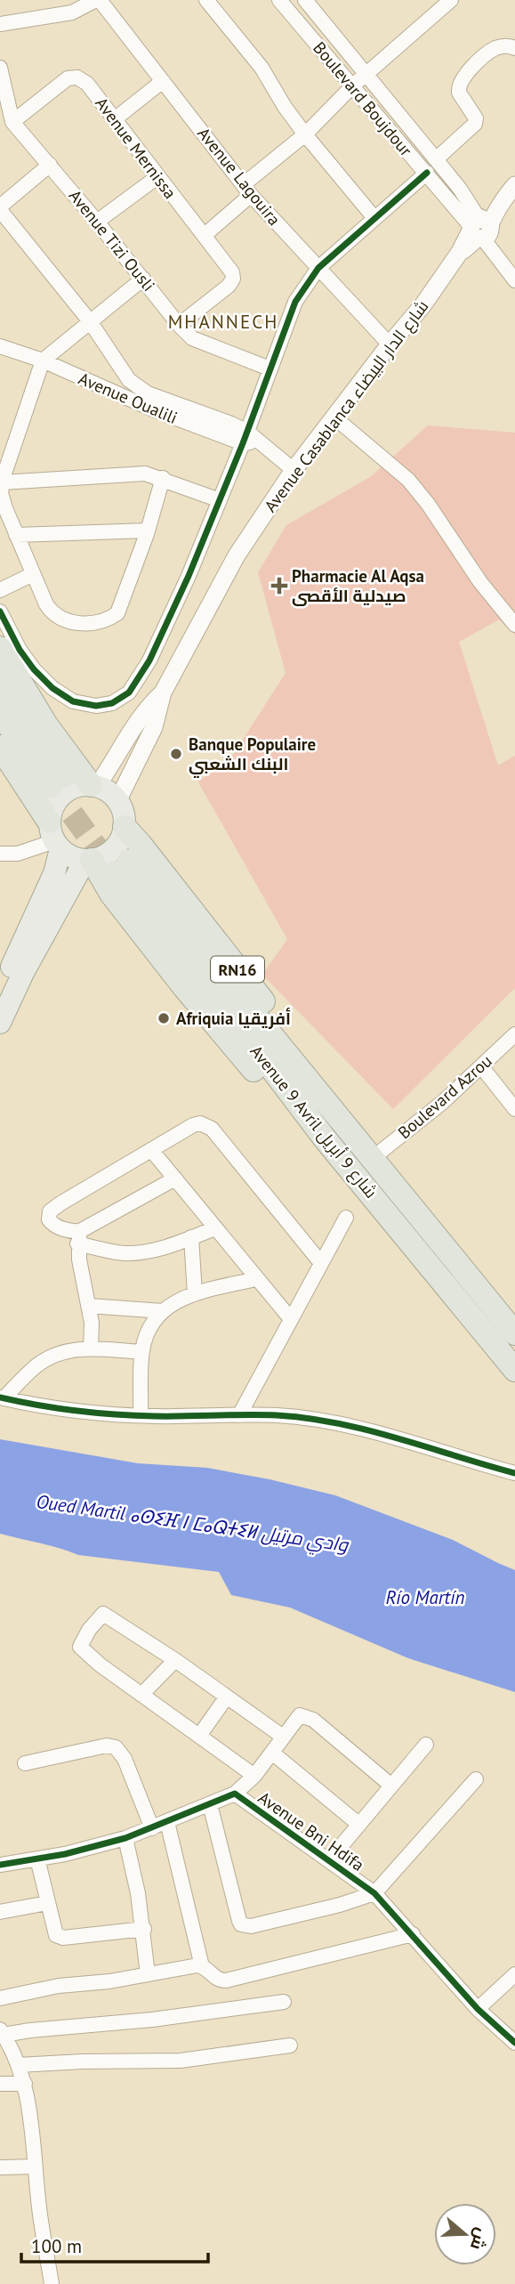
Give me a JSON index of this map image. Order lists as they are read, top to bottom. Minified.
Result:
{"streets":{"highway":["RN16","Avenue 9 Avril شارع 9 أبريل"],"street":["Boulevard Boujdour","Avenue Mernissa","Avenue Lagouira","Avenue Tizi Ousli","Avenue Oualili","Avenue Casablanca شارع الدار البيضاء","Boulevard Azrou","Avenue Bni Hdifa"]},"crossings":[["Boulevard Boujdour","Avenue Casablanca شارع الدار البيضاء"],["Avenue Mernissa","Avenue Tizi Ousli"],["Avenue Lagouira","Avenue Casablanca شارع الدار البيضاء"],["Avenue Oualili","Avenue Casablanca شارع الدار البيضاء"],["Avenue Casablanca شارع الدار البيضاء","RN16"],["RN16","Avenue 9 Avril شارع 9 أبريل"],["Boulevard Azrou","Avenue 9 Avril شارع 9 أبريل"]],"districts":["MHANNECH"],"water":["Oued Martil ⴰⵙⵉⴼ ⵏ ⵎⴰⵕⵜⵉⵍ وادي مرتيل","Río Martín"],"places":{"health":["Pharmacie Al Aqsa صيدلية الأقصى"],"other":["Banque Populaire البنك الشعبي","Afriquia أفريقيا"]},"scale_bar":"100 m","north":"right"}
